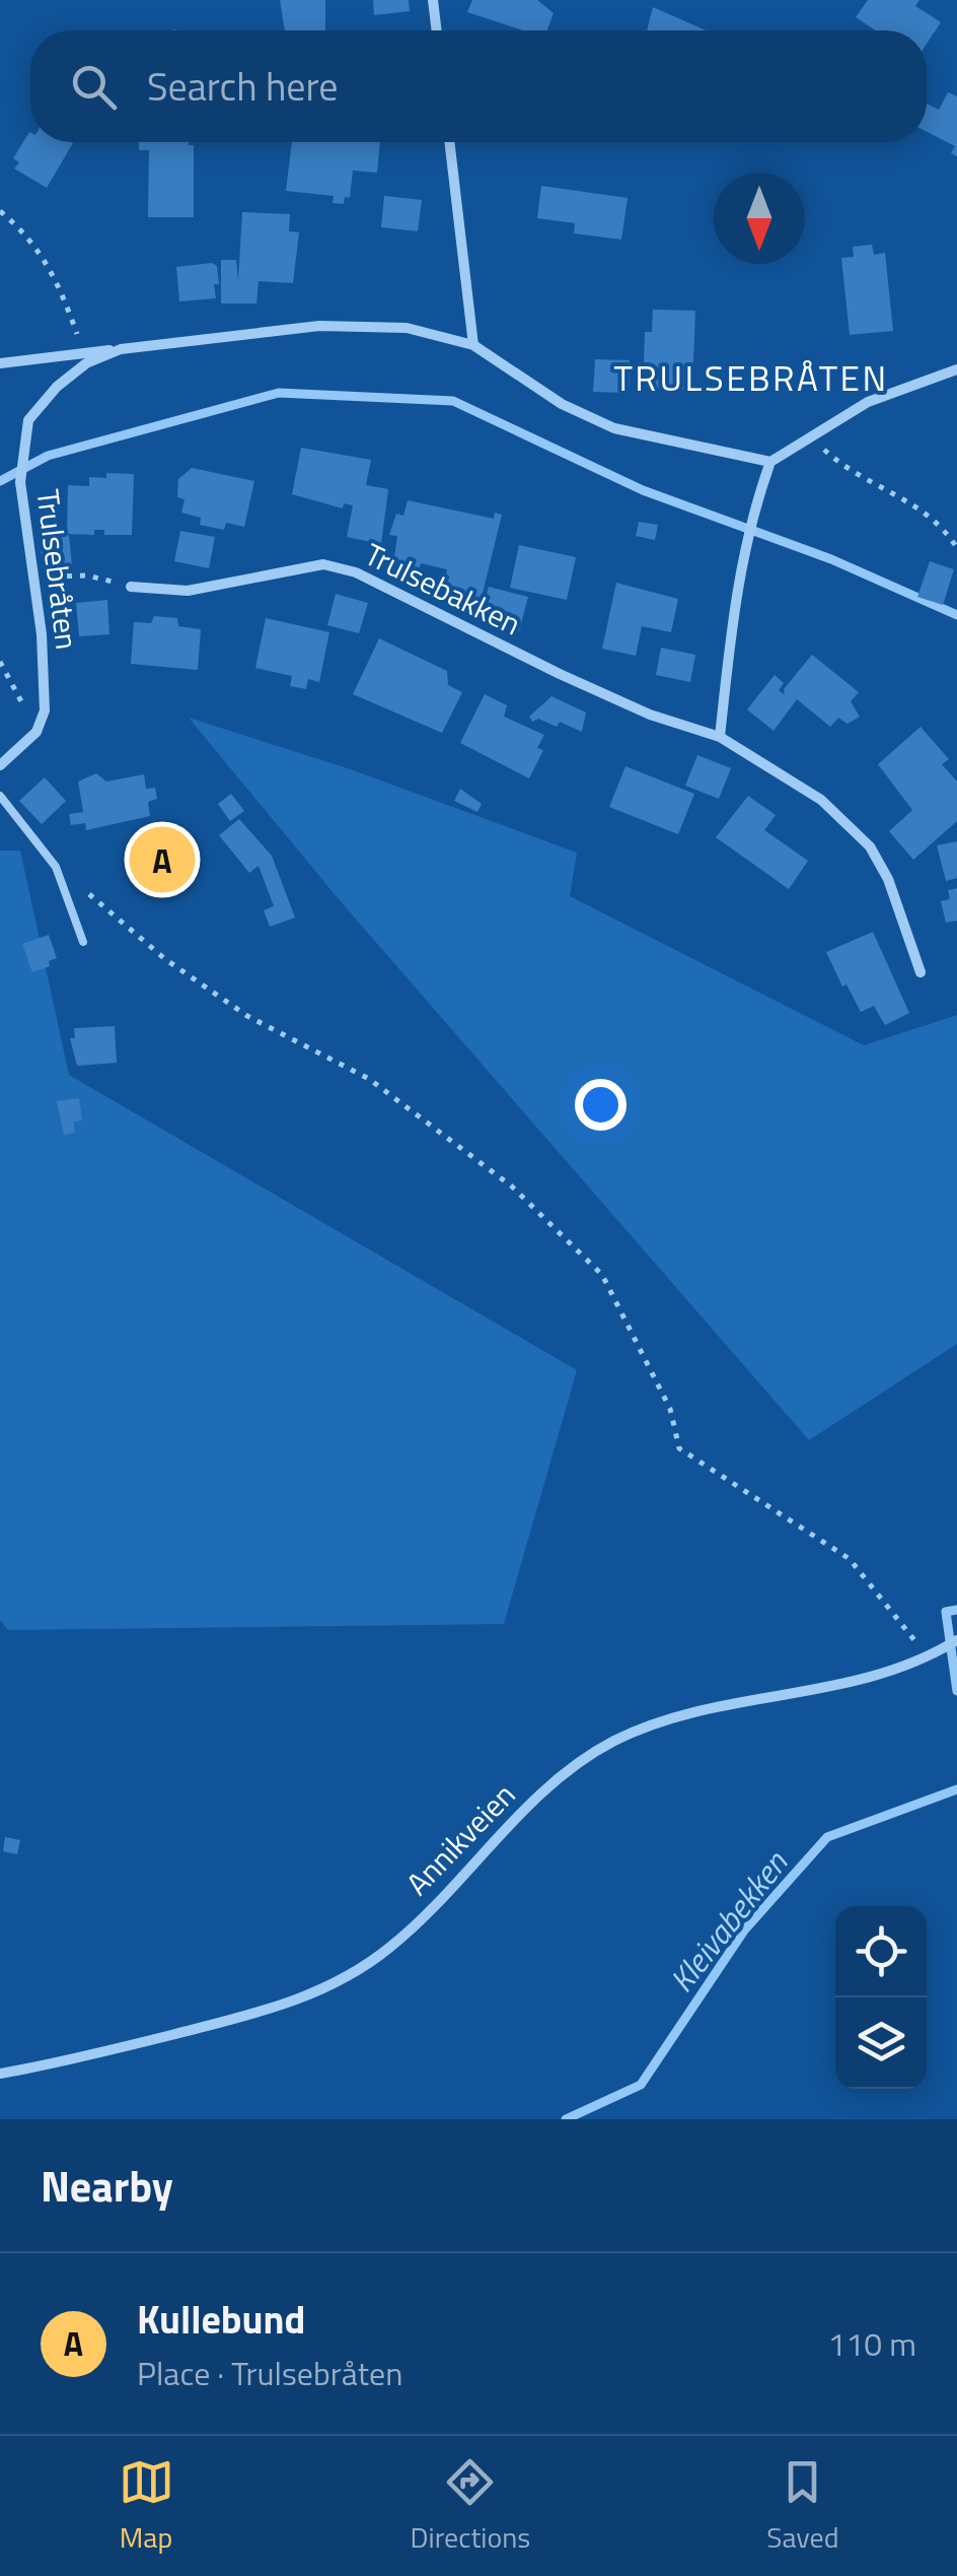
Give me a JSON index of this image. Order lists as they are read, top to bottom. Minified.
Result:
{"streets":{"street":["Trulsebråten","Trulsebakken","Annikveien"]},"districts":["TRULSEBRÅTEN"],"water":["Kleivabekken"],"north":"bottom","page":{"search":"Search here","pins":"A","heading":"Nearby","list":[{"mark":"A","name":"Kullebund","note":"Place · Trulsebråten","value":"110 m"}],"nav":["Map","Directions","Saved"]}}
